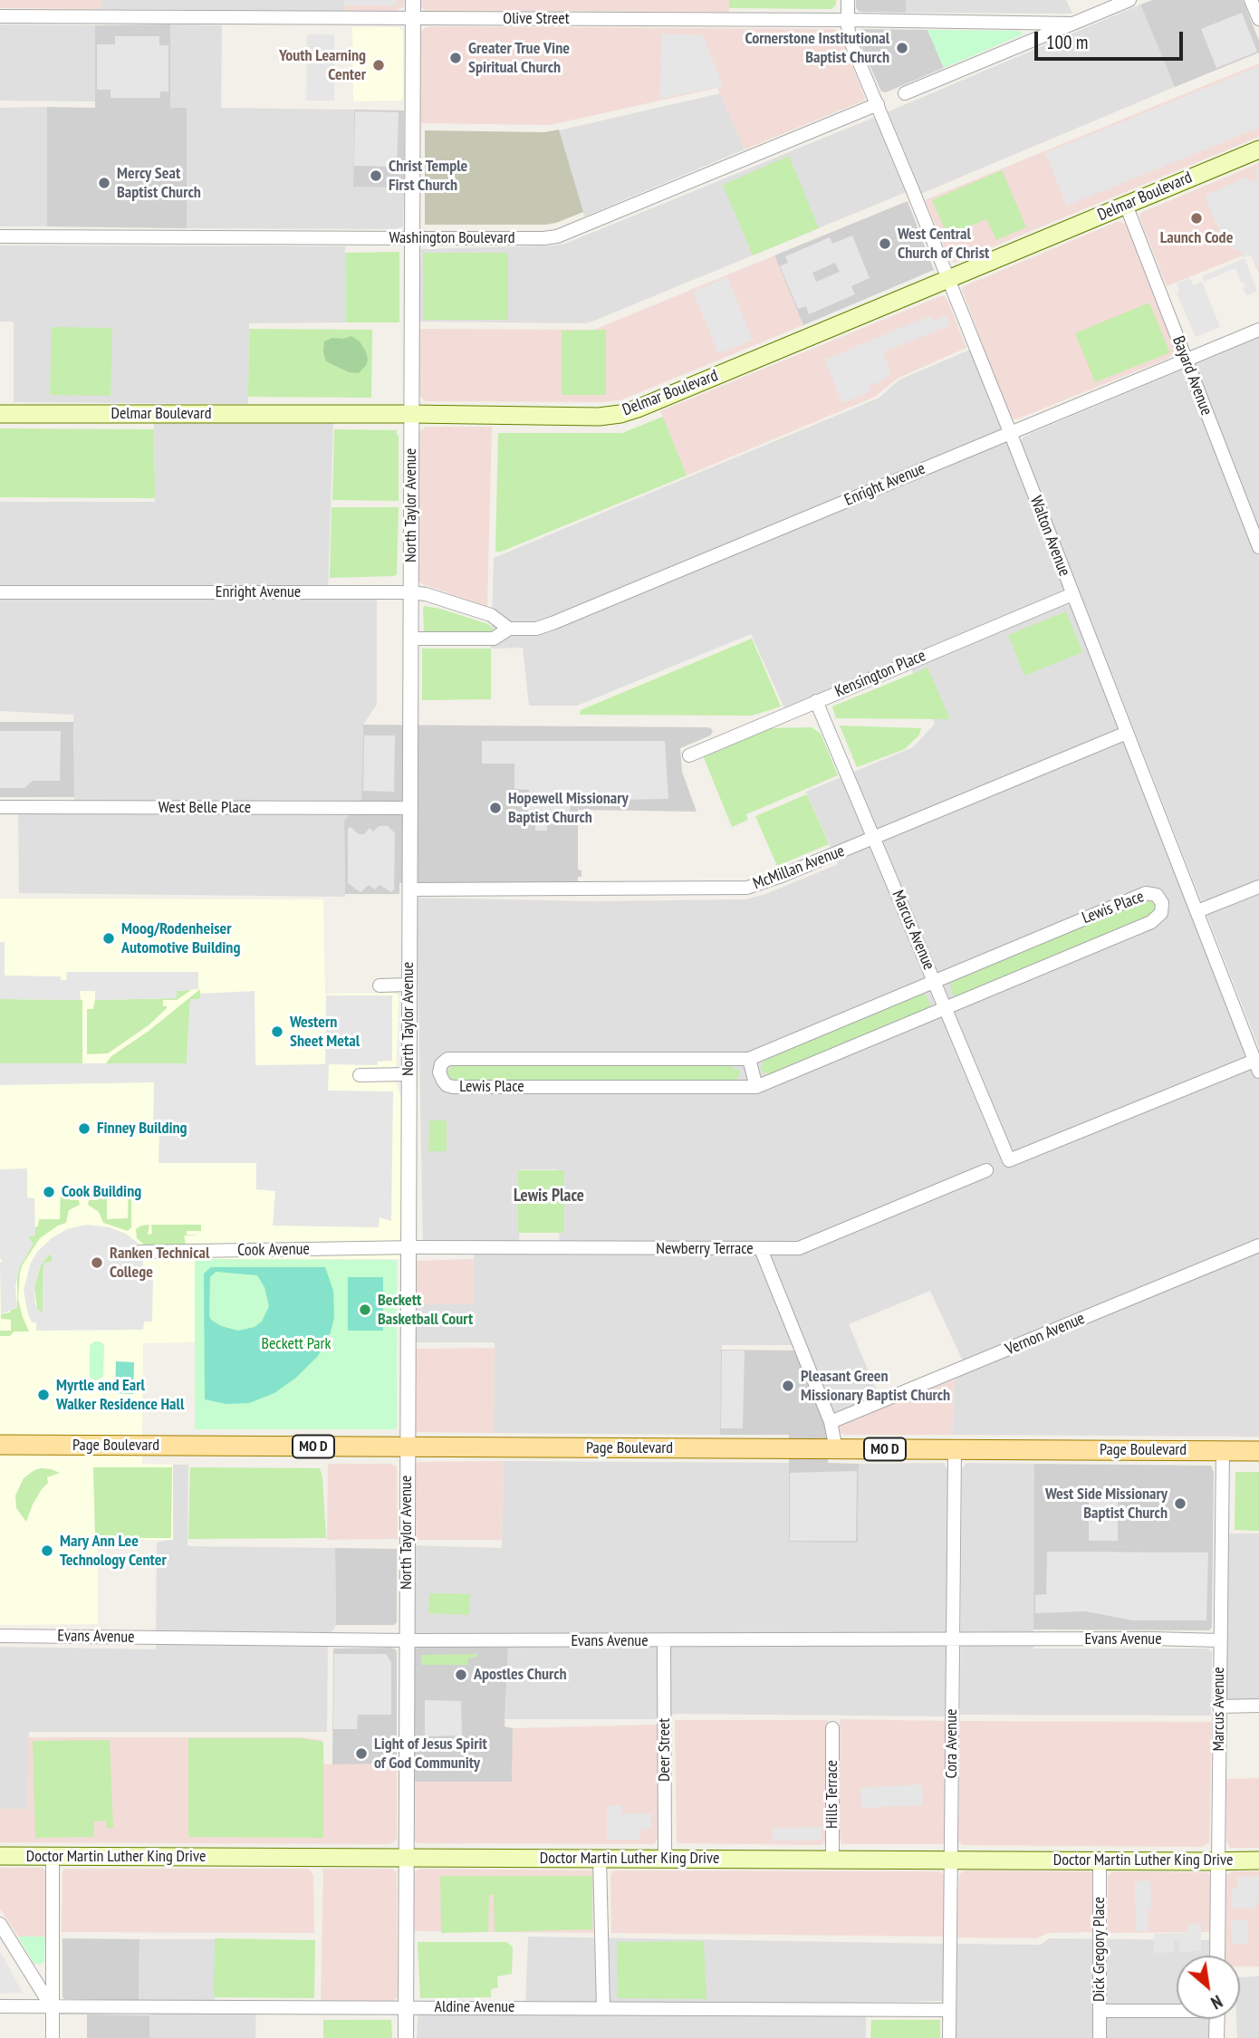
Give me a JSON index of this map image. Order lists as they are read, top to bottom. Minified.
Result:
{"streets":{"main road":["Delmar Boulevard","Page Boulevard","MO D","Doctor Martin Luther King Drive"],"street":["Olive Street","Washington Boulevard","Bayard Avenue","Enright Avenue","North Taylor Avenue","Walton Avenue","Kensington Place","West Belle Place","McMillan Avenue","Lewis Place","Marcus Avenue","Newberry Terrace","Cook Avenue","Vernon Avenue","Evans Avenue","Cora Avenue","Deer Street","Hills Terrace","Dick Gregory Place","Aldine Avenue"]},"crossings":[["Olive Street","North Taylor Avenue"],["Olive Street","Walton Avenue"],["Delmar Boulevard","Bayard Avenue"],["Delmar Boulevard","North Taylor Avenue"],["Delmar Boulevard","Walton Avenue"],["Washington Boulevard","North Taylor Avenue"],["Washington Boulevard","Walton Avenue"],["Bayard Avenue","Enright Avenue"],["Enright Avenue","North Taylor Avenue"],["Enright Avenue","Walton Avenue"],["North Taylor Avenue","West Belle Place"],["North Taylor Avenue","McMillan Avenue"],["North Taylor Avenue","Newberry Terrace"],["North Taylor Avenue","Cook Avenue"],["North Taylor Avenue","Page Boulevard"],["North Taylor Avenue","Evans Avenue"],["North Taylor Avenue","Doctor Martin Luther King Drive"],["North Taylor Avenue","Aldine Avenue"],["Walton Avenue","Kensington Place"],["Walton Avenue","McMillan Avenue"],["Walton Avenue","Marcus Avenue"],["Kensington Place","Marcus Avenue"],["McMillan Avenue","Marcus Avenue"],["Lewis Place","Marcus Avenue"],["Marcus Avenue","Page Boulevard"],["Marcus Avenue","Evans Avenue"],["Marcus Avenue","Doctor Martin Luther King Drive"],["Newberry Terrace","Cook Avenue"],["Page Boulevard","Cora Avenue"],["Evans Avenue","Cora Avenue"],["Evans Avenue","Deer Street"],["Cora Avenue","Doctor Martin Luther King Drive"],["Cora Avenue","Aldine Avenue"],["Deer Street","Doctor Martin Luther King Drive"],["Hills Terrace","Doctor Martin Luther King Drive"],["Doctor Martin Luther King Drive","Dick Gregory Place"]],"districts":["Lewis Place"],"parks":["Beckett Park"],"places":["Cornerstone Institutional Baptist Church","Greater True Vine Spiritual Church","Youth Learning Center","Christ Temple First Church","Mercy Seat Baptist Church","Launch Code","West Central Church of Christ","Hopewell Missionary Baptist Church","Moog/Rodenheiser Automotive Building","Western Sheet Metal","Finney Building","Cook Building","Ranken Technical College","Beckett Basketball Court","Pleasant Green Missionary Baptist Church","Myrtle and Earl Walker Residence Hall","West Side Missionary Baptist Church","Mary Ann Lee Technology Center","Apostles Church","Light of Jesus Spirit of God Community"],"scale_bar":"100 m","north":"bottom right"}
